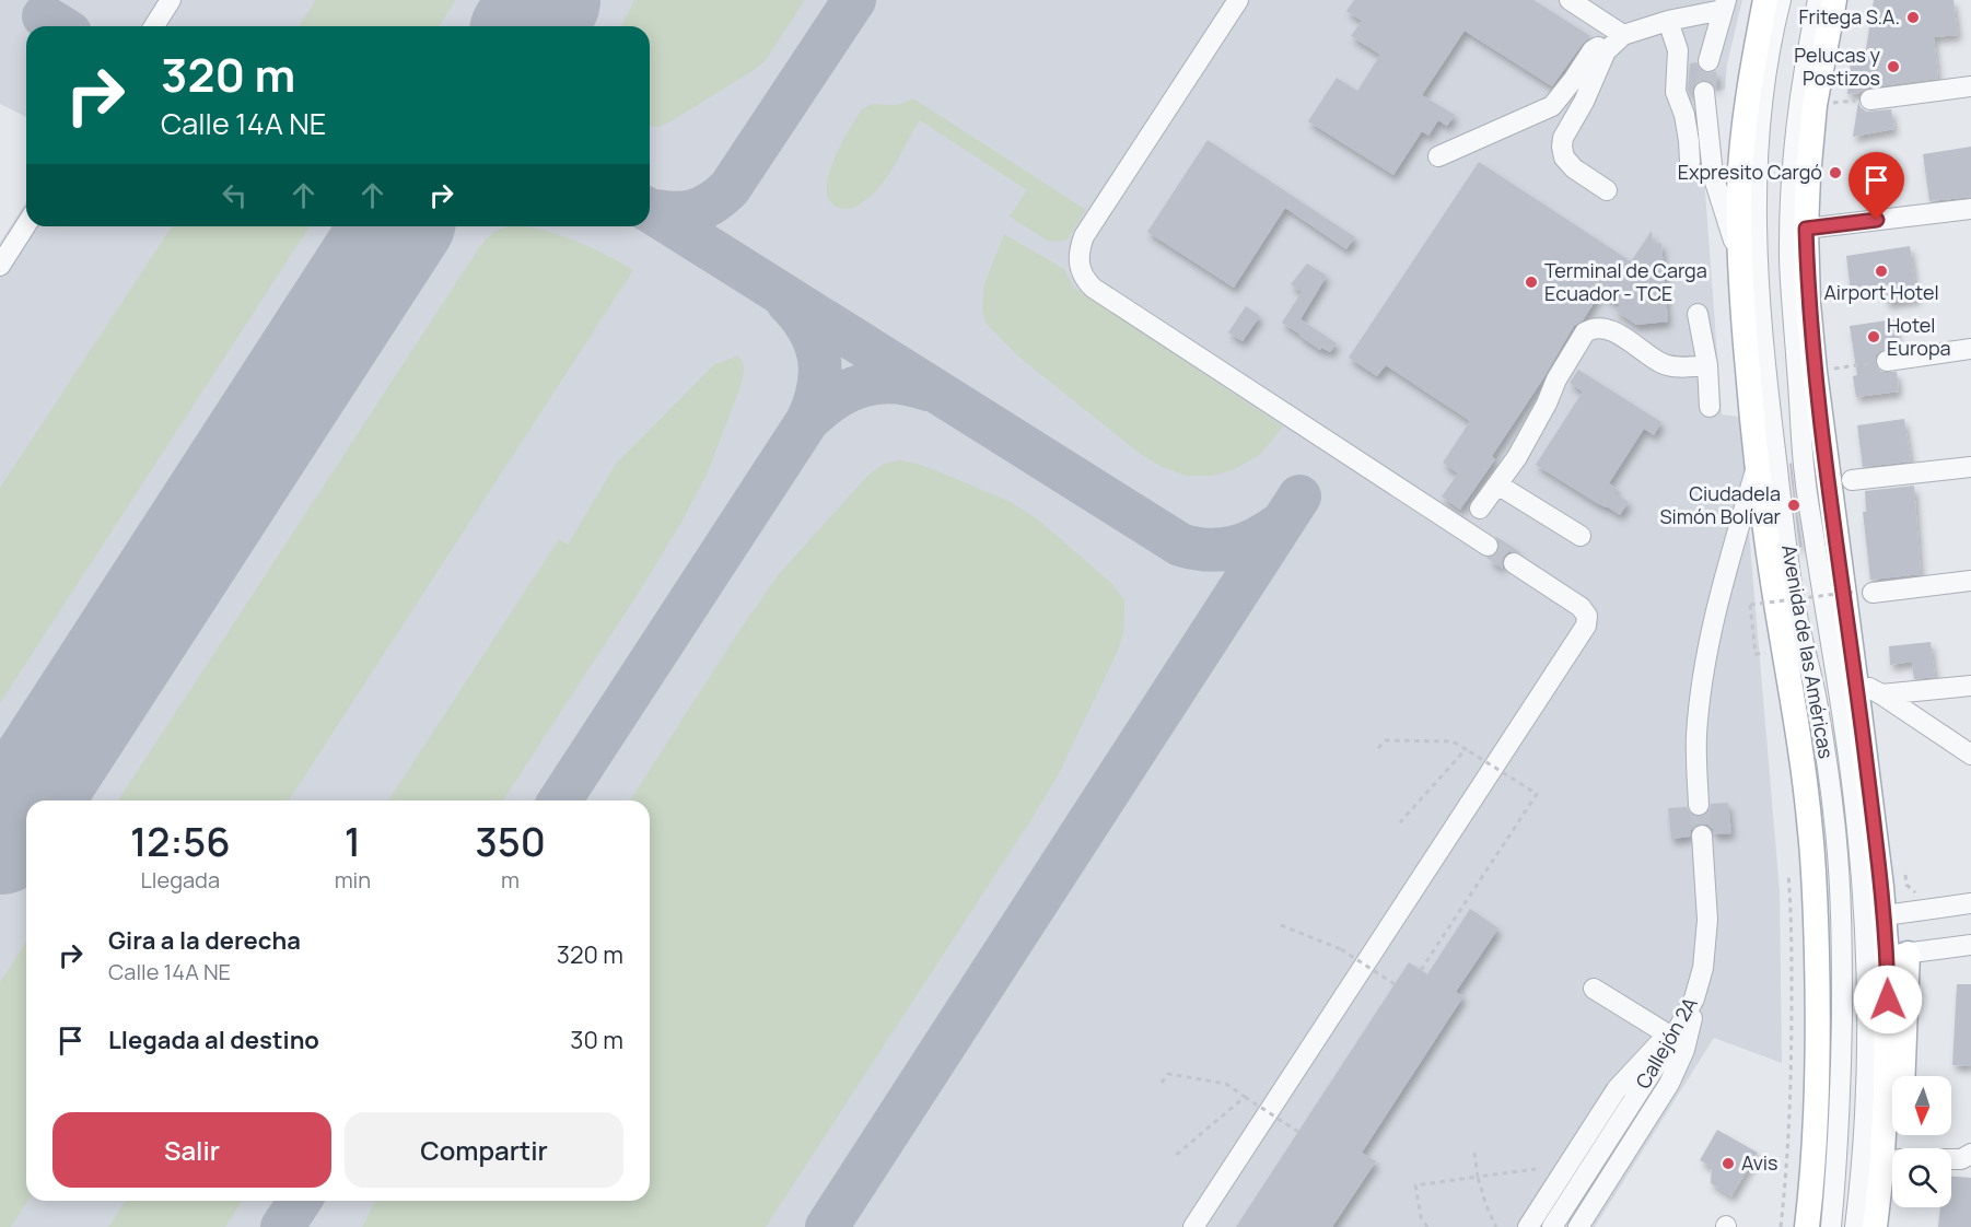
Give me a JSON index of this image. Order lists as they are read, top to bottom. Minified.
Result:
{"streets":{"main road":["Avenida de las Américas"],"street":["Callejón 2A"]},"places":["Fritega S.A.","Pelucas y Postizos","Expresito Cargó","Airport Hotel","Terminal de Carga Ecuador - TCE","Hotel Europa","Ciudadela Simón Bolívar","Avis"],"north":"bottom","page":{"turn":["320 m","Calle 14A NE"],"eta":["12:56","Llegada","1","min","350","m"],"list":[{"name":"Gira a la derecha","note":"Calle 14A NE","value":"320 m"},{"name":"Llegada al destino","value":"30 m"}],"buttons":["Salir","Compartir"]}}
